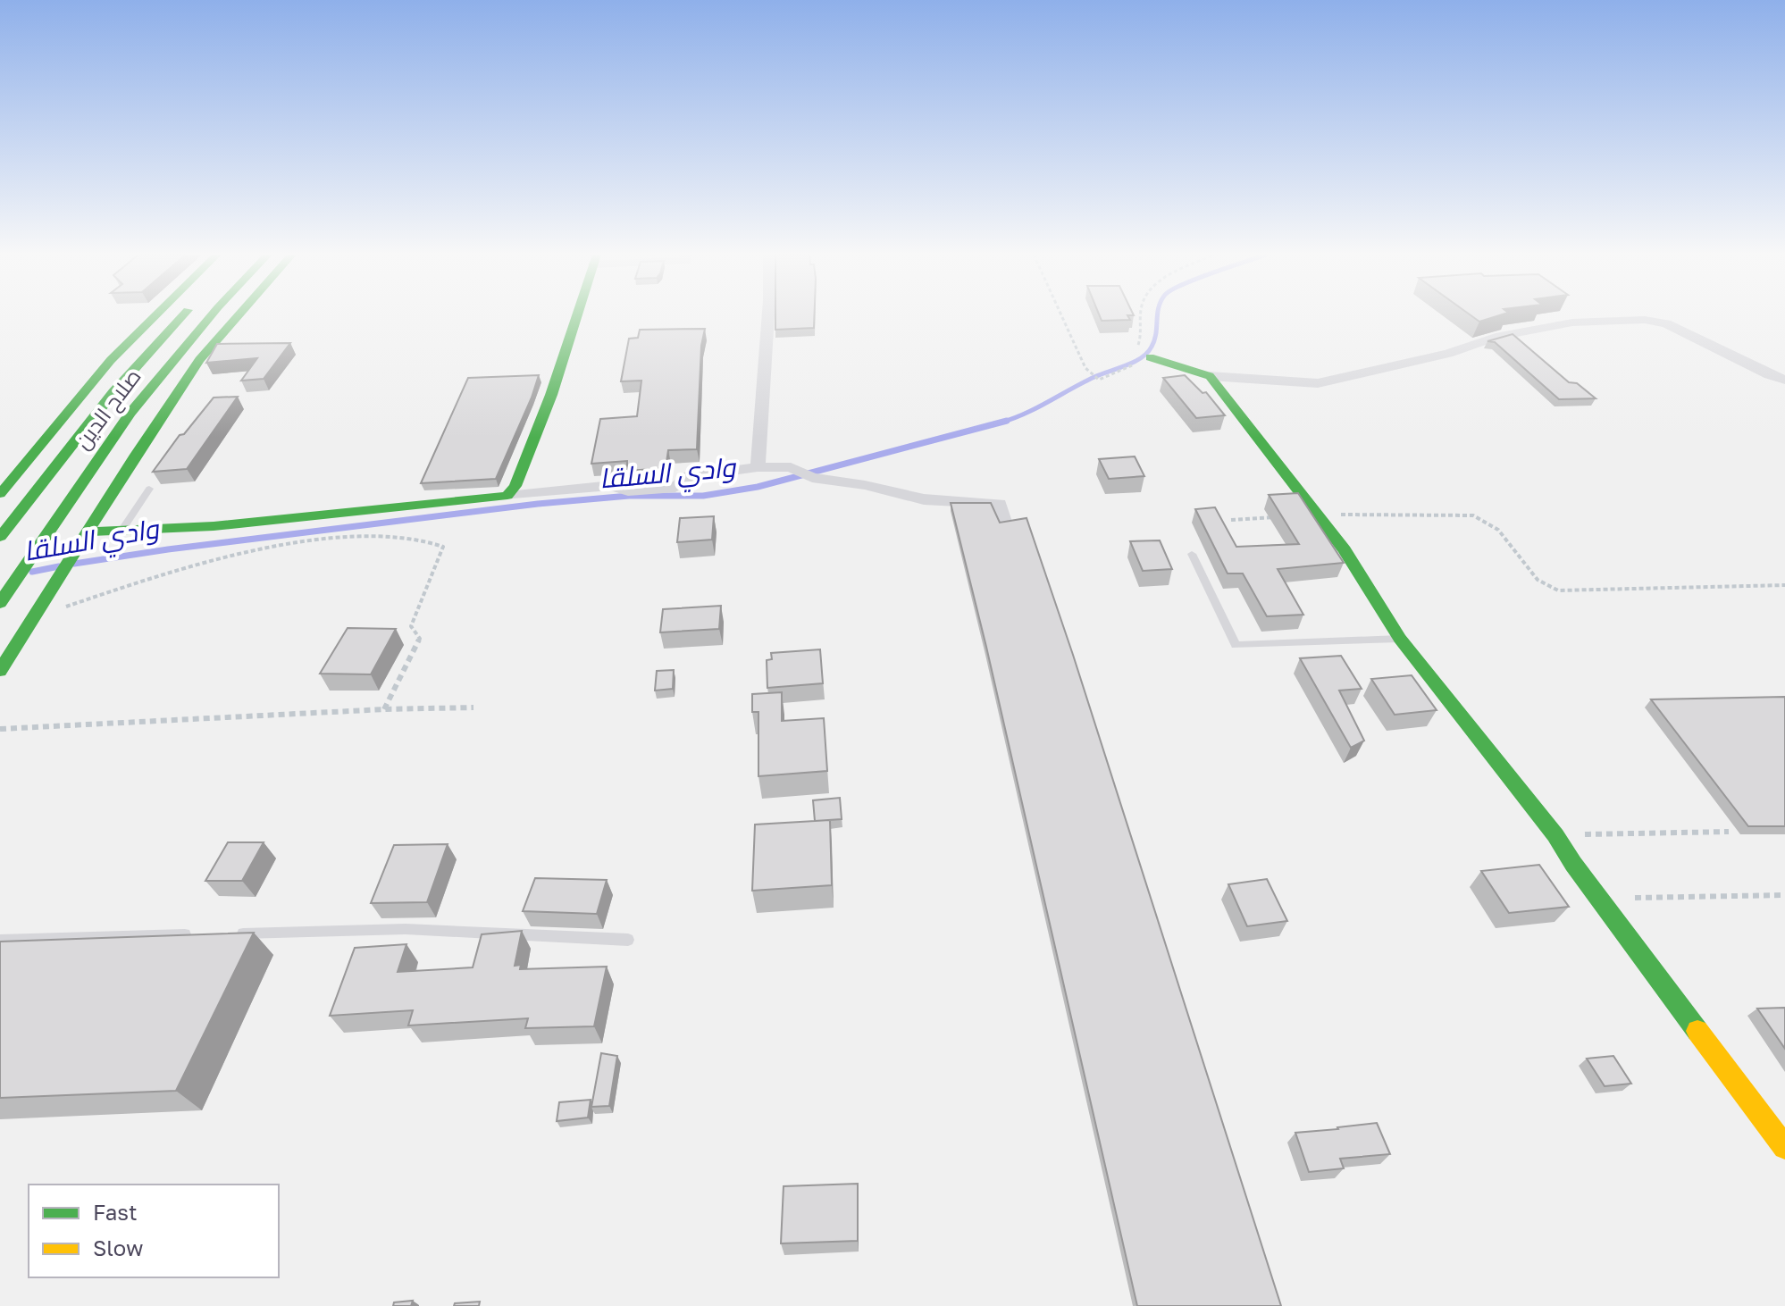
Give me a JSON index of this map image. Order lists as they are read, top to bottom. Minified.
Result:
{"streets":{"main road":["صلاح الدين"]},"water":["وادي السلقا"],"legend":["Fast","Slow"]}
